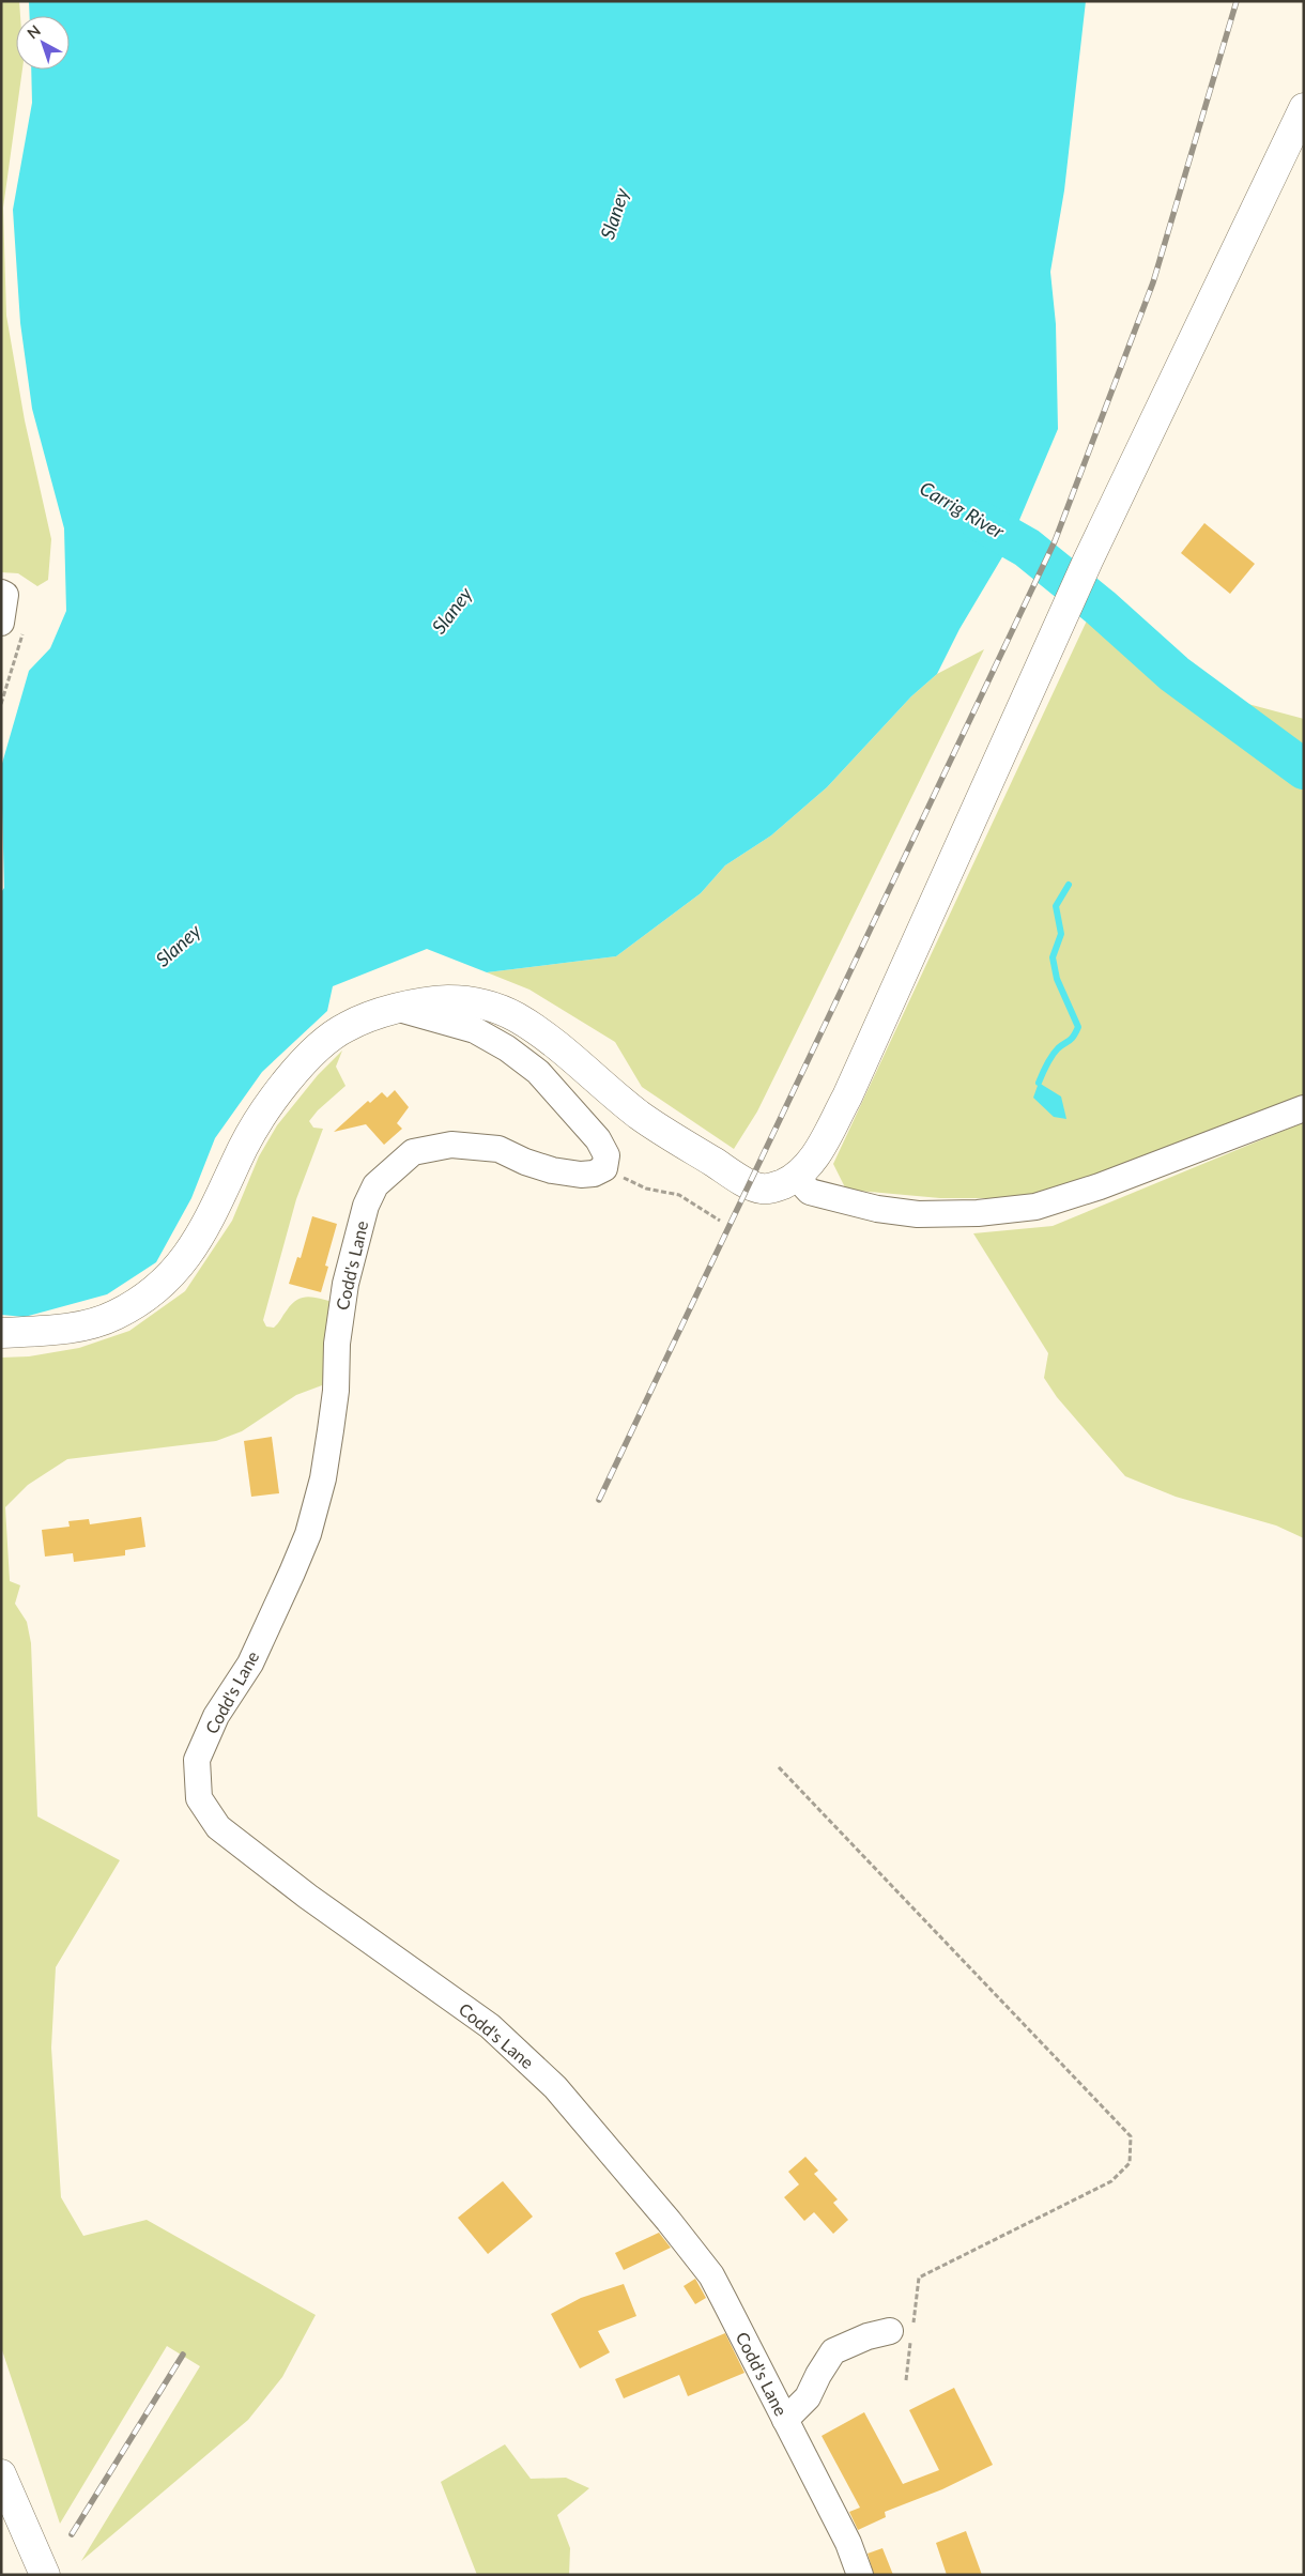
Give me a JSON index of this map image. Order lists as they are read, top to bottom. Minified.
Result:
{"streets":{"street":["Codd's Lane"]},"water":["Slaney","Carrig River"],"north":"top left"}
